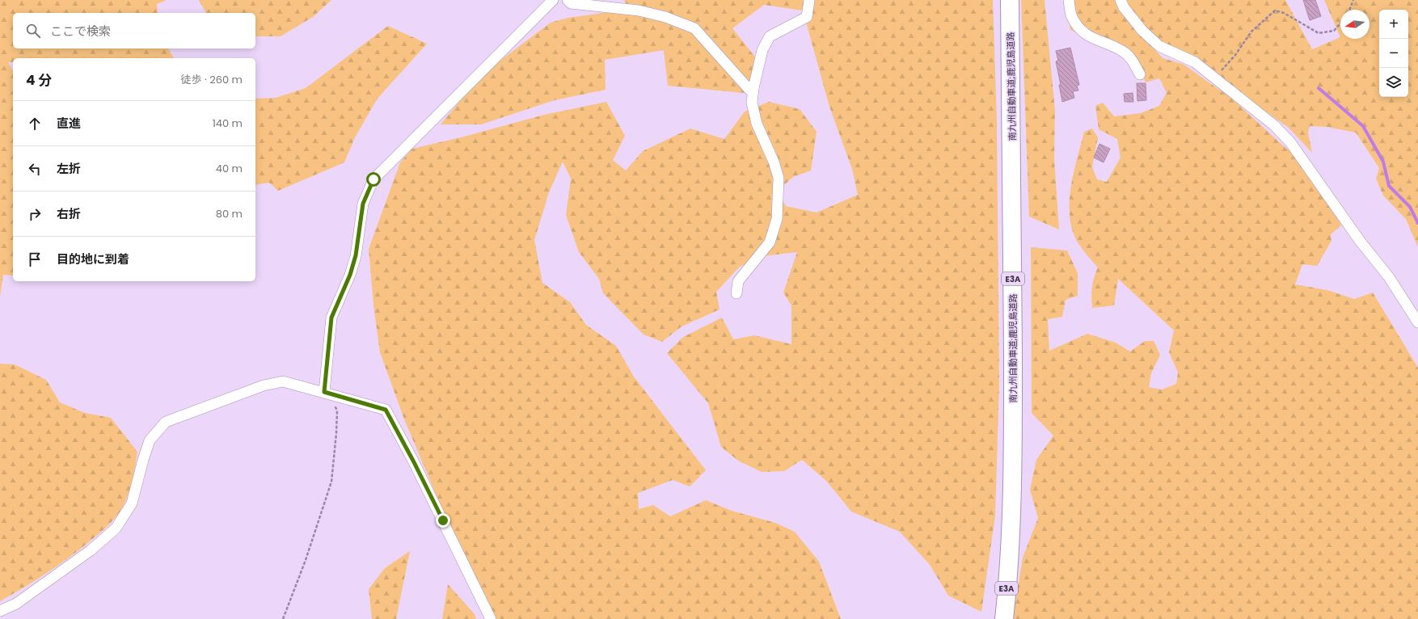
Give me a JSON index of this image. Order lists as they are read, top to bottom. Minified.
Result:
{"streets":{"highway":["南九州自動車道;鹿児島道路","E3A"]},"north":"left","page":{"map_buttons":["+","−"],"search":"ここで検索","heading":["4 分","徒歩 · 260 m"],"list":[["直進","140 m"],["左折","40 m"],["右折","80 m"],"目的地に到着"]}}
